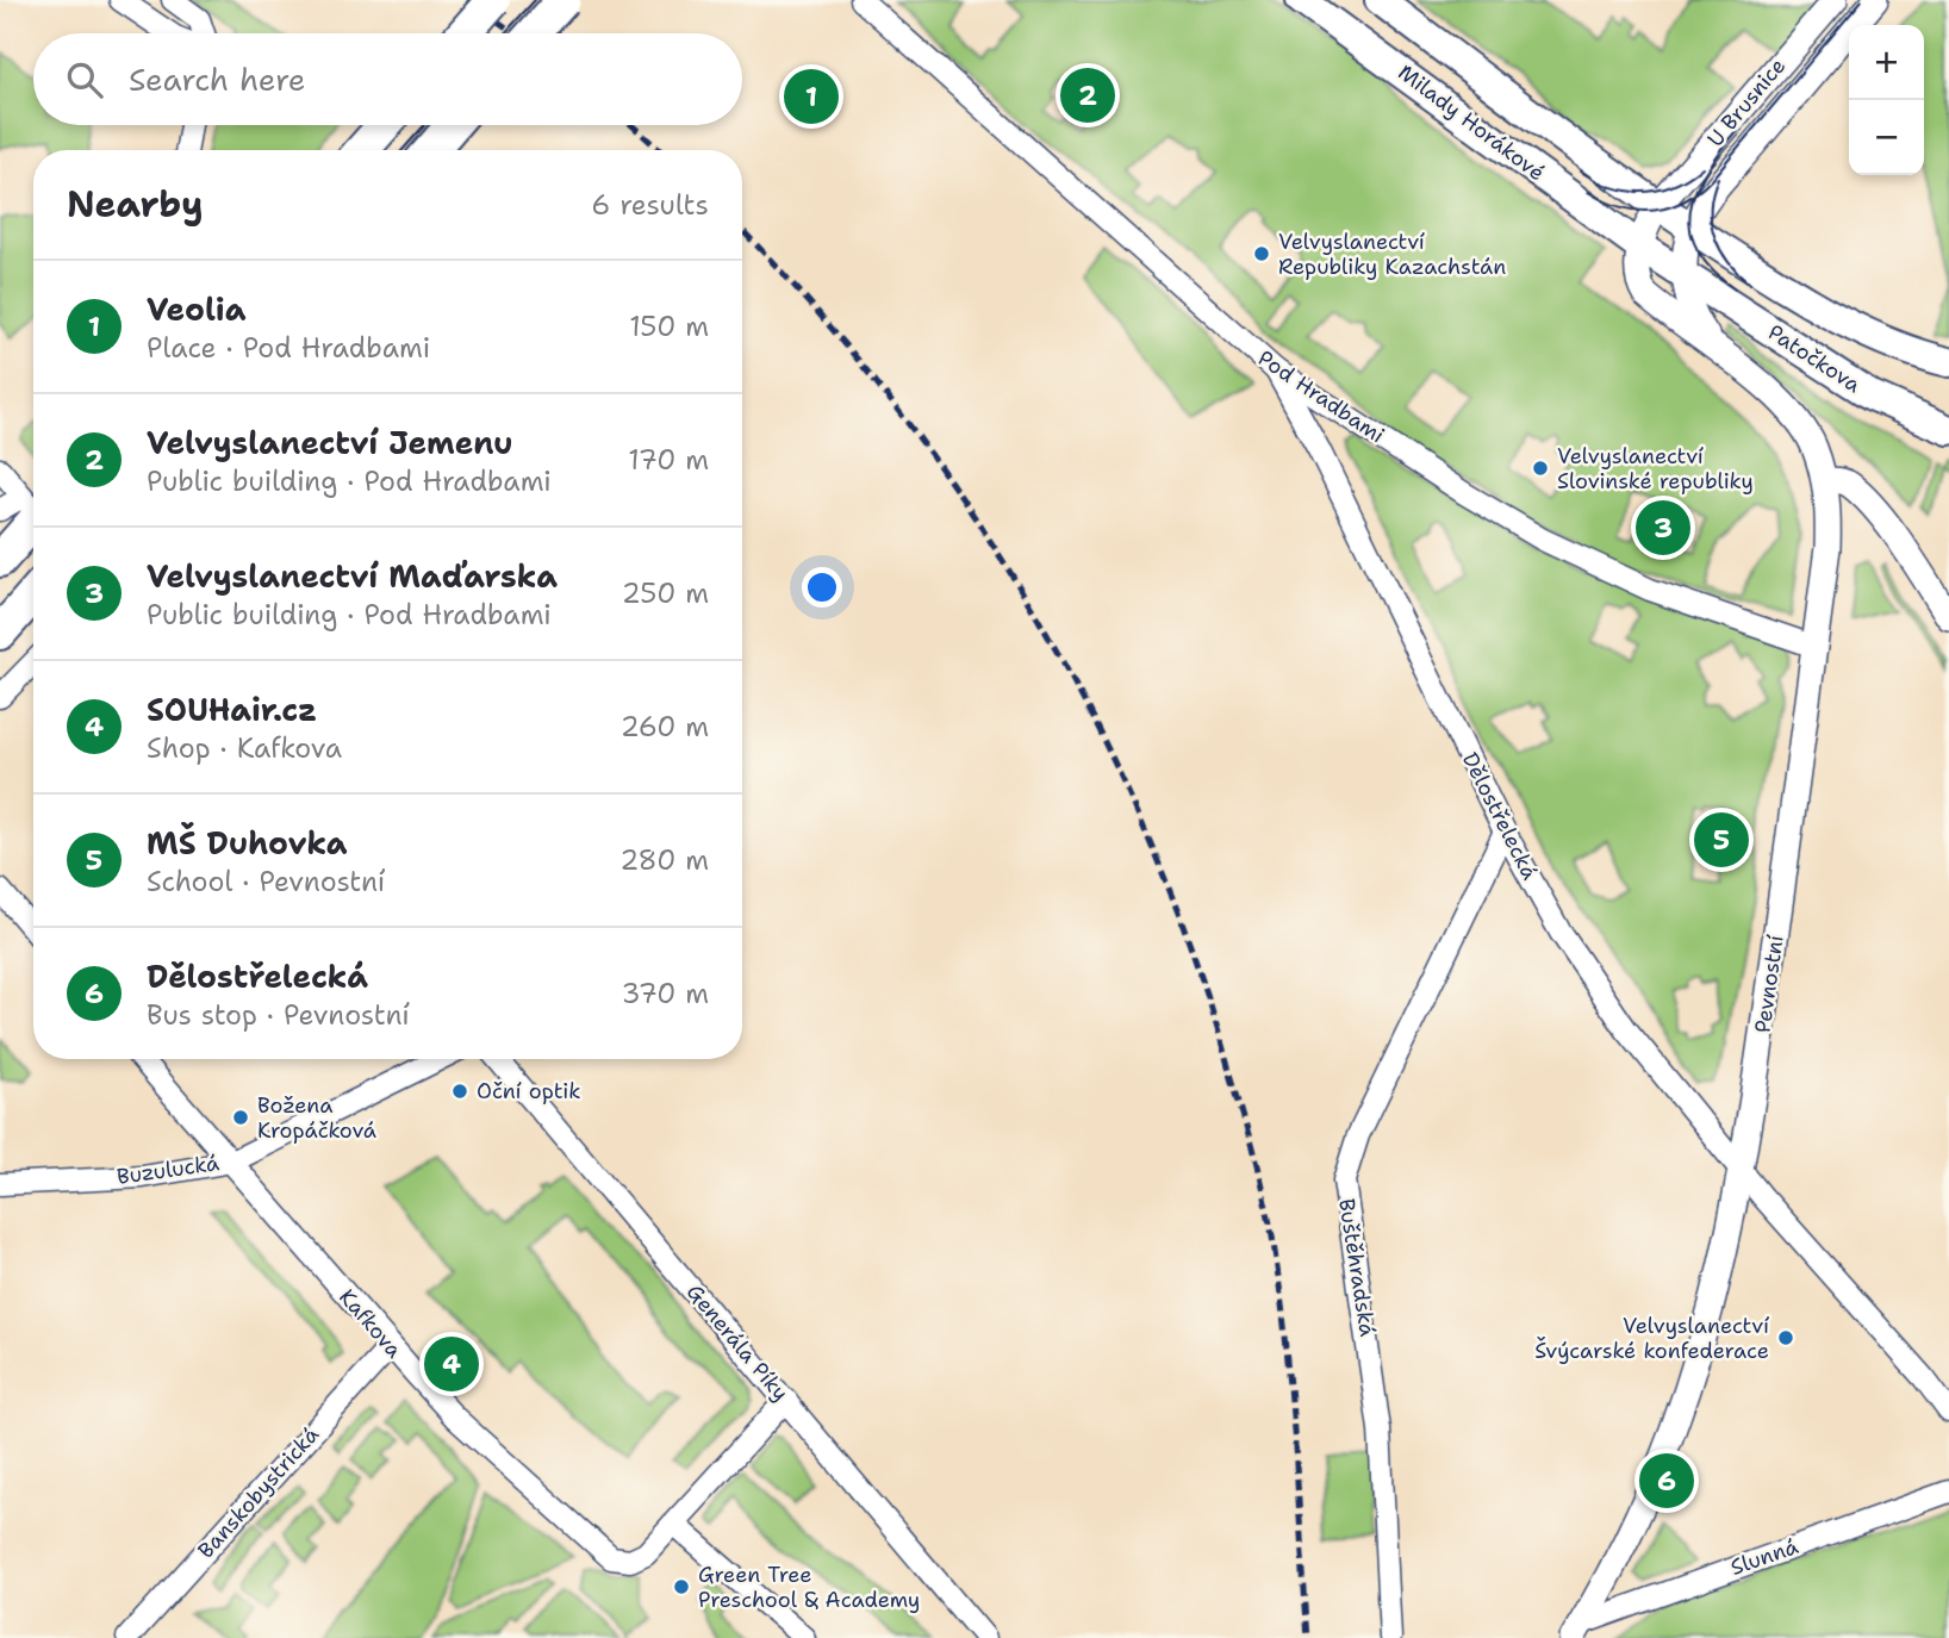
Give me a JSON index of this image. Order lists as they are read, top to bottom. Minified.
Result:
{"streets":{"main road":["Milady Horákové","Patočkova"],"street":["U Brusnice","Pod Hradbami","Dělostřelecká","Pevnostní","Buzulucká","Buštěhradská","Kafkova","Generála Píky","Banskobystrická","Slunná"]},"crossings":[["U Brusnice","Milady Horákové"],["U Brusnice","Patočkova"],["U Brusnice","Pevnostní"],["Milady Horákové","Patočkova"],["Milady Horákové","Pevnostní"],["Patočkova","Pevnostní"],["Pod Hradbami","Dělostřelecká"],["Pod Hradbami","Pevnostní"],["Dělostřelecká","Pevnostní"],["Dělostřelecká","Buštěhradská"],["Pevnostní","Slunná"],["Buzulucká","Kafkova"],["Kafkova","Generála Píky"],["Kafkova","Banskobystrická"]],"places":["Velvyslanectví Republiky Kazachstán","Velvyslanectví Slovinské republiky","Oční optik","Božena Kropáčková","Velvyslanectví Švýcarské konfederace","Green Tree Preschool & Academy"],"page":{"map_buttons":["+","−"],"search":"Search here","pins":["2","1","3","5","4","6"],"heading":["Nearby","6 results"],"list":[{"mark":"1","name":"Veolia","note":"Place · Pod Hradbami","value":"150 m"},{"mark":"2","name":"Velvyslanectví Jemenu","note":"Public building · Pod Hradbami","value":"170 m"},{"mark":"3","name":"Velvyslanectví Maďarska","note":"Public building · Pod Hradbami","value":"250 m"},{"mark":"4","name":"SOUHair.cz","note":"Shop · Kafkova","value":"260 m"},{"mark":"5","name":"MŠ Duhovka","note":"School · Pevnostní","value":"280 m"},{"mark":"6","name":"Dělostřelecká","note":"Bus stop · Pevnostní","value":"370 m"}]}}
